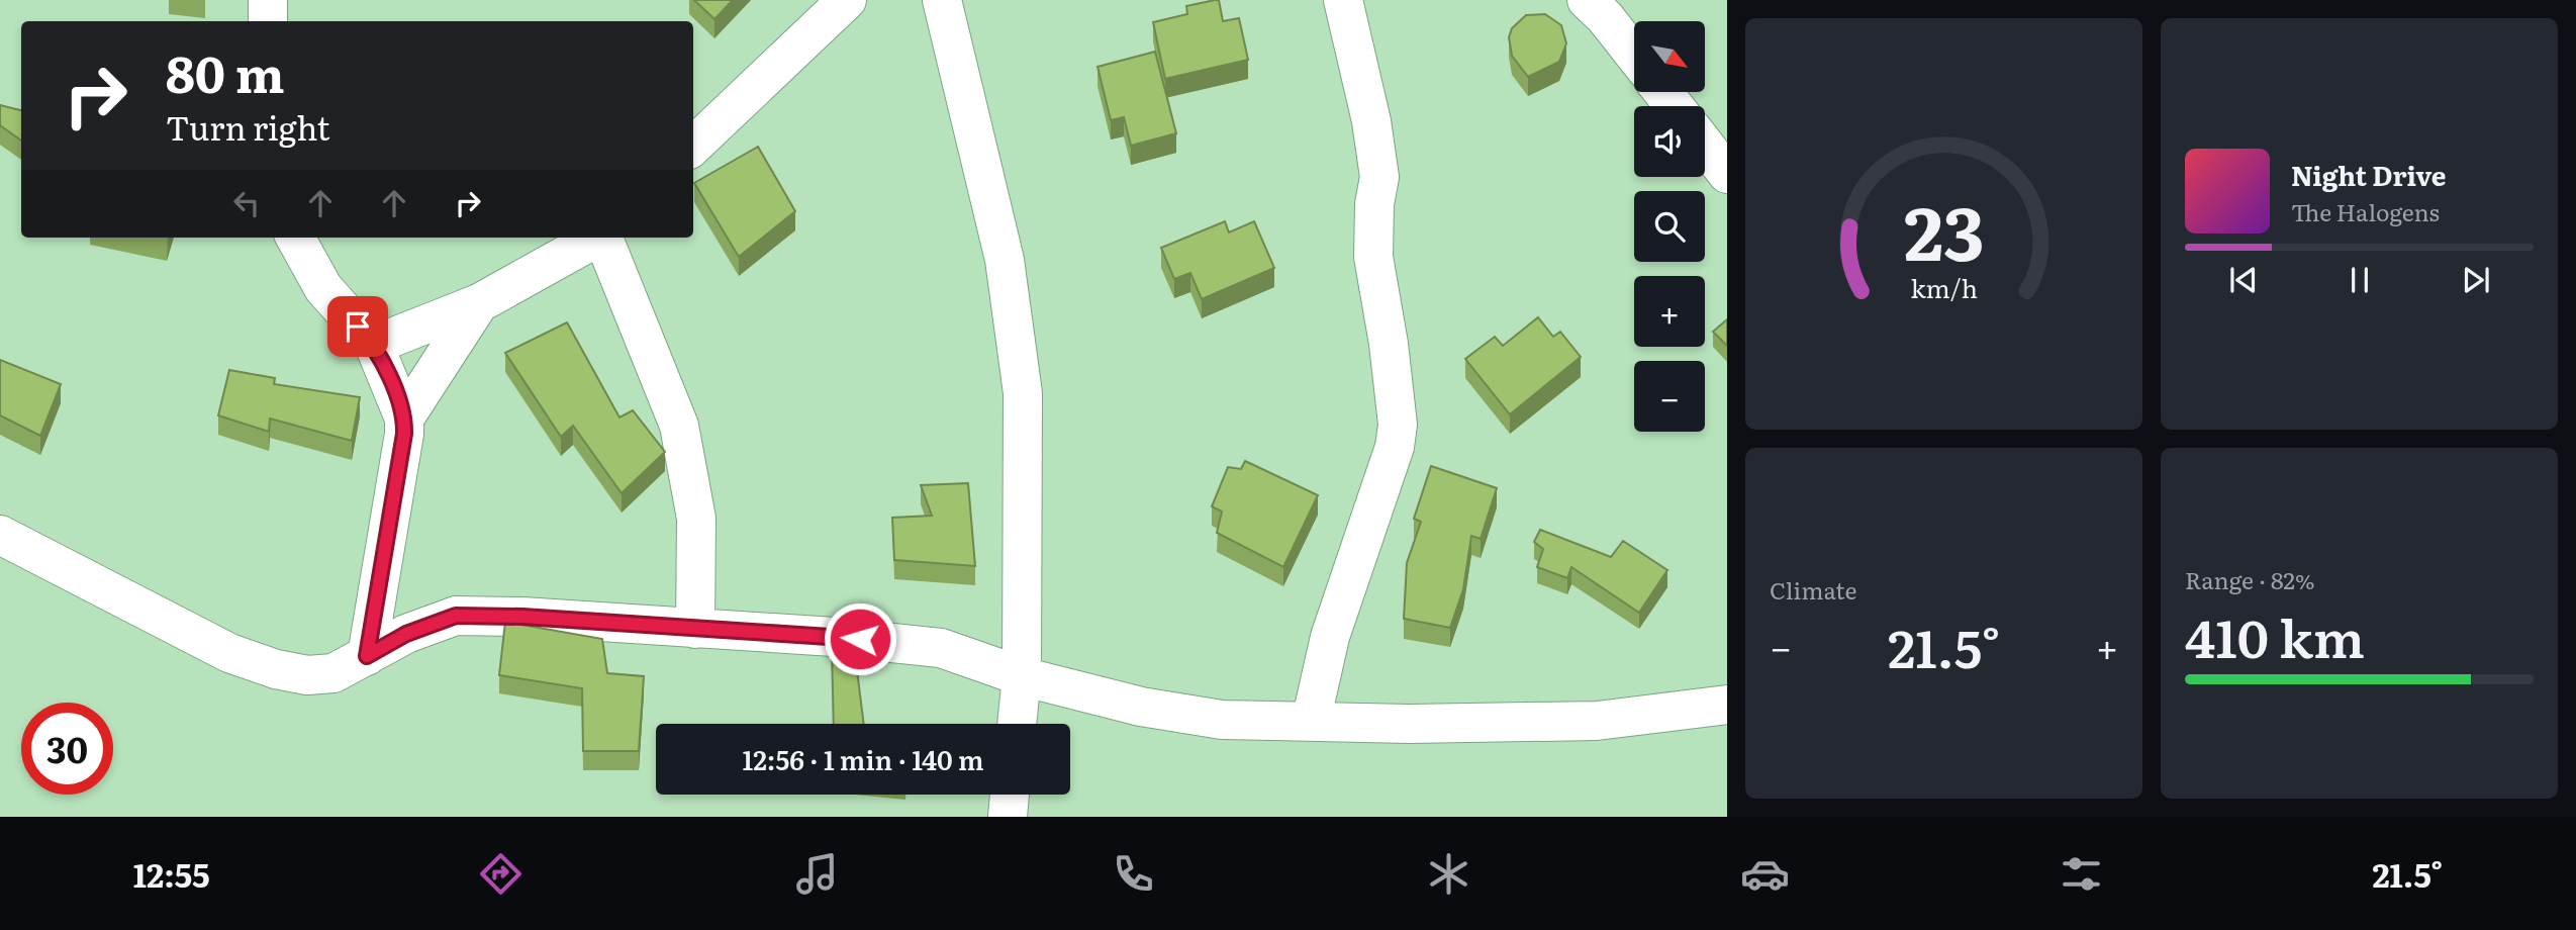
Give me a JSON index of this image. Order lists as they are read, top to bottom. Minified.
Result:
{"north":"bottom right","page":{"map_buttons":["+","−"],"turn":["80 m","Turn right"],"song":["Night Drive","The Halogens"],"tile":["Climate",["Range · 82%","410 km"]],"heat":["−","21.5°","+"],"limit":"30","trip":"12:56 · 1 min · 140 m","tabs":["12:55","21.5°"],"gauge":["23","km/h"]}}
